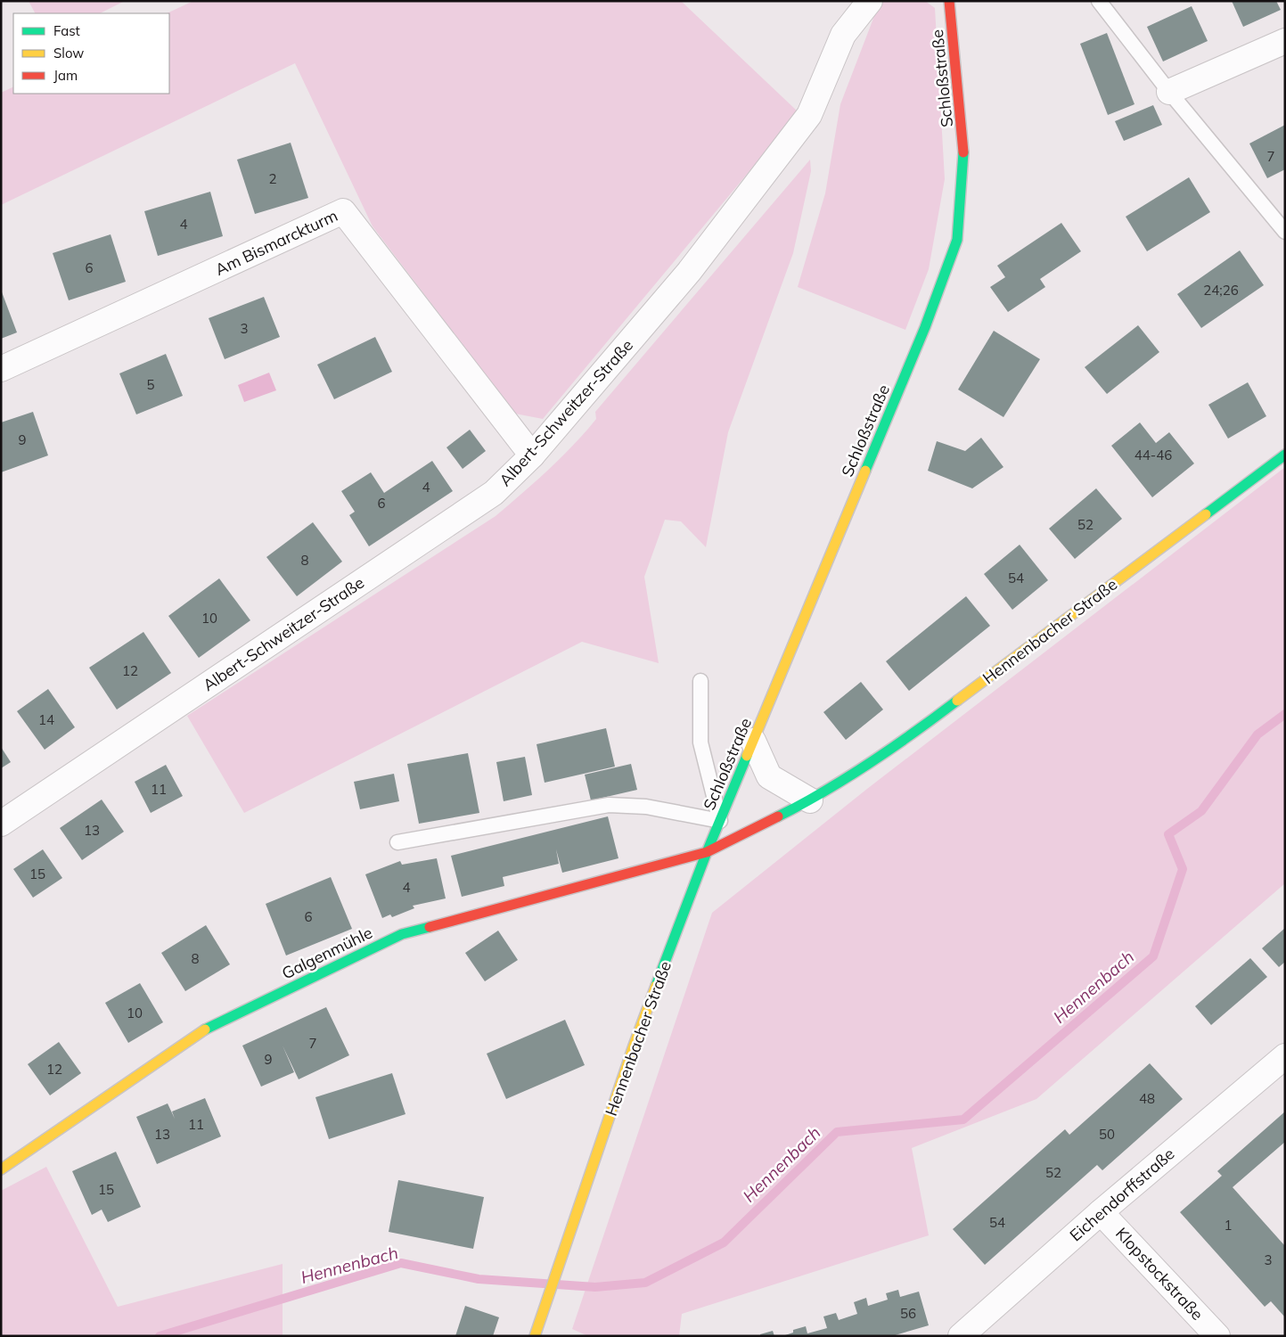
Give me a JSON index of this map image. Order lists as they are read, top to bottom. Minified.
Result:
{"streets":{"street":["Schloßstraße","Am Bismarckturm","Albert-Schweitzer-Straße","Hennenbacher Straße","Galgenmühle","Eichendorffstraße","Klopstockstraße"]},"crossings":[["Schloßstraße","Hennenbacher Straße"],["Schloßstraße","Galgenmühle"],["Am Bismarckturm","Albert-Schweitzer-Straße"],["Hennenbacher Straße","Galgenmühle"],["Eichendorffstraße","Klopstockstraße"]],"water":["Hennenbach"],"house_numbers":["7","2","4","6","24;26","3","5","9","44-46","4","6","52","8","54","10","12","14","11","13","15","4","6","8","10","7","9","12","48","11","13","50","52","15","54","1","3","56"],"legend":["Fast","Slow","Jam"]}
